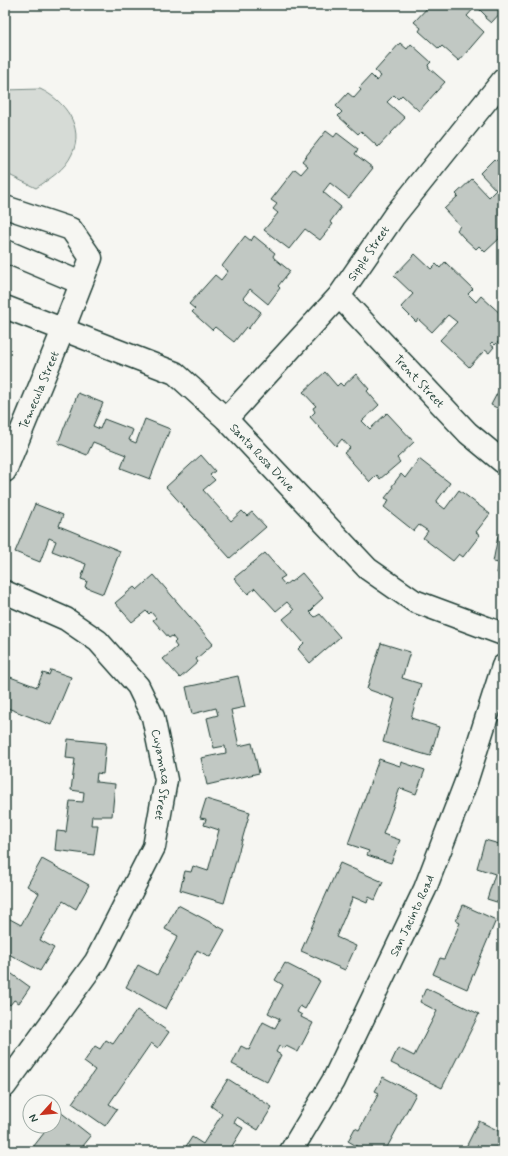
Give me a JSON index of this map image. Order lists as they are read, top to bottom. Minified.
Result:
{"streets":{"street":["Sipple Street","Trent Street","Temecula Street","Santa Rosa Drive","Cuyamaca Street","San Jacinto Road"]},"crossings":[["Sipple Street","Trent Street"],["Sipple Street","Santa Rosa Drive"],["Temecula Street","Santa Rosa Drive"]],"north":"bottom left"}
